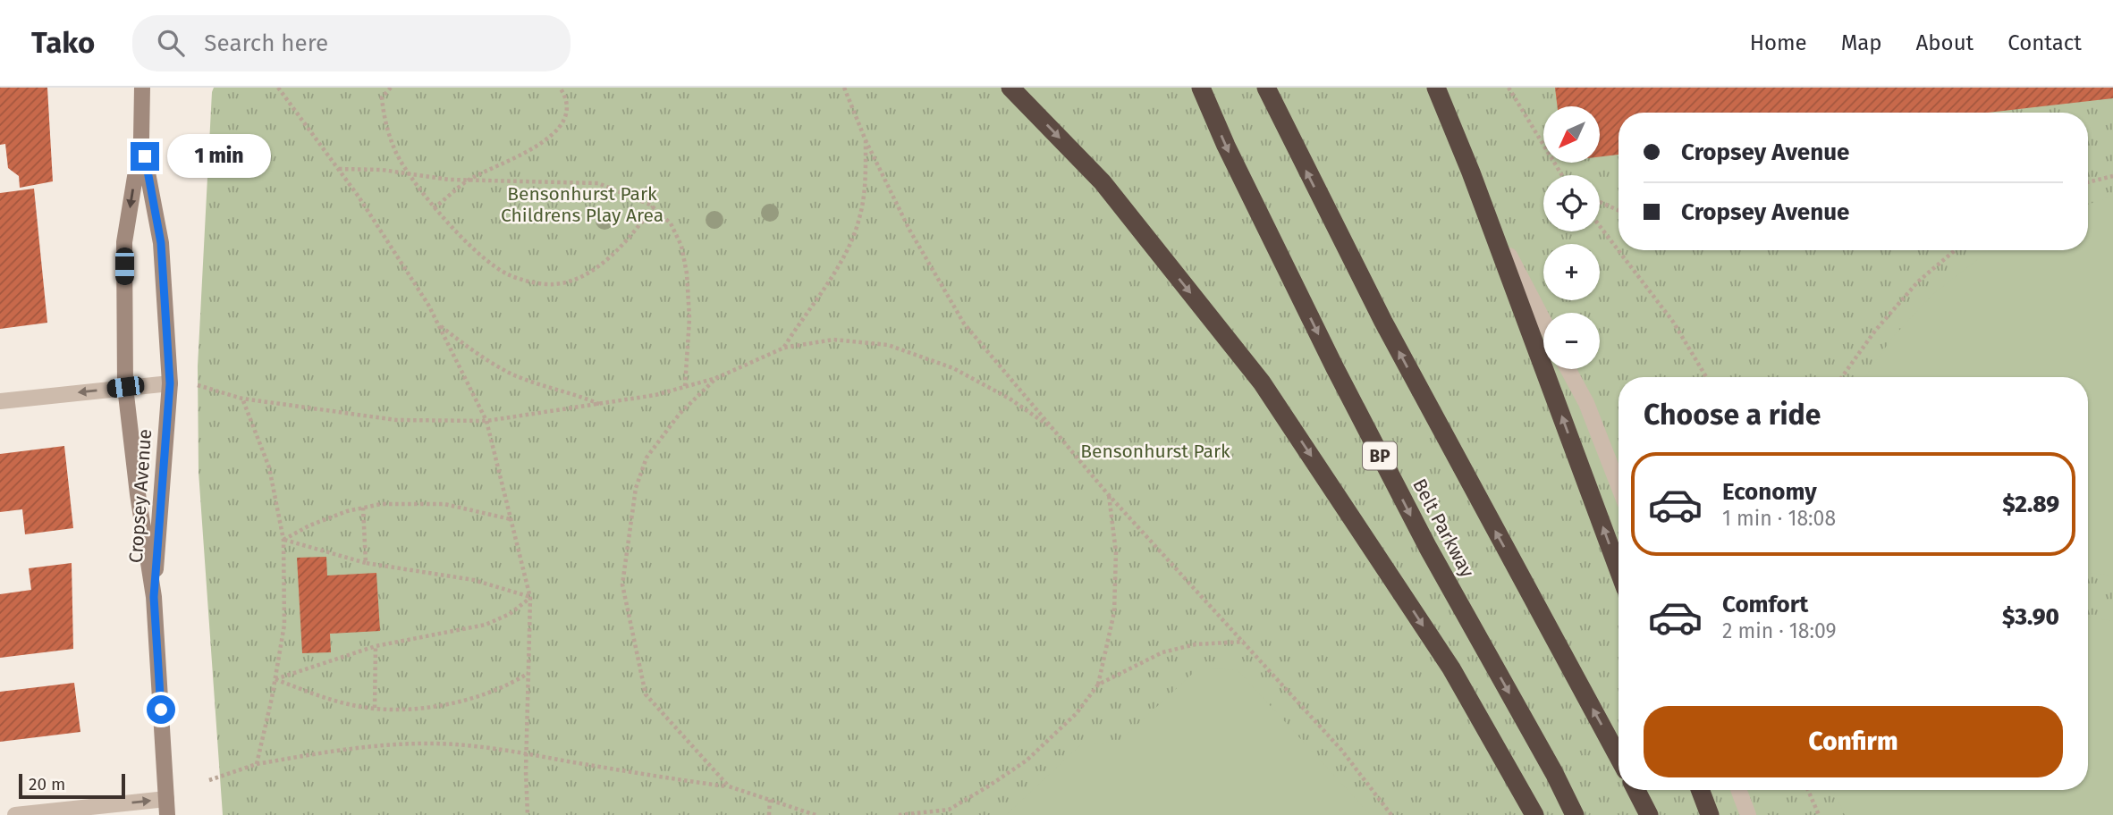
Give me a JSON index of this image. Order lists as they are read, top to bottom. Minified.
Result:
{"streets":{"highway":["BP","Belt Parkway"],"main road":["Cropsey Avenue"]},"parks":["Bensonhurst Park Childrens Play Area","Bensonhurst Park"],"scale_bar":"20 m","north":"bottom left","page":{"header":"Tako","search":"Search here","nav":["Home","Map","About","Contact"],"map_buttons":["+","−"],"banner":["Cropsey Avenue","Cropsey Avenue"],"bubble":"1 min","heading":"Choose a ride","list":[{"name":"Economy","note":"1 min · 18:08","value":"$2.89"},{"name":"Comfort","note":"2 min · 18:09","value":"$3.90"}],"buttons":"Confirm","scale":"20 m"}}
